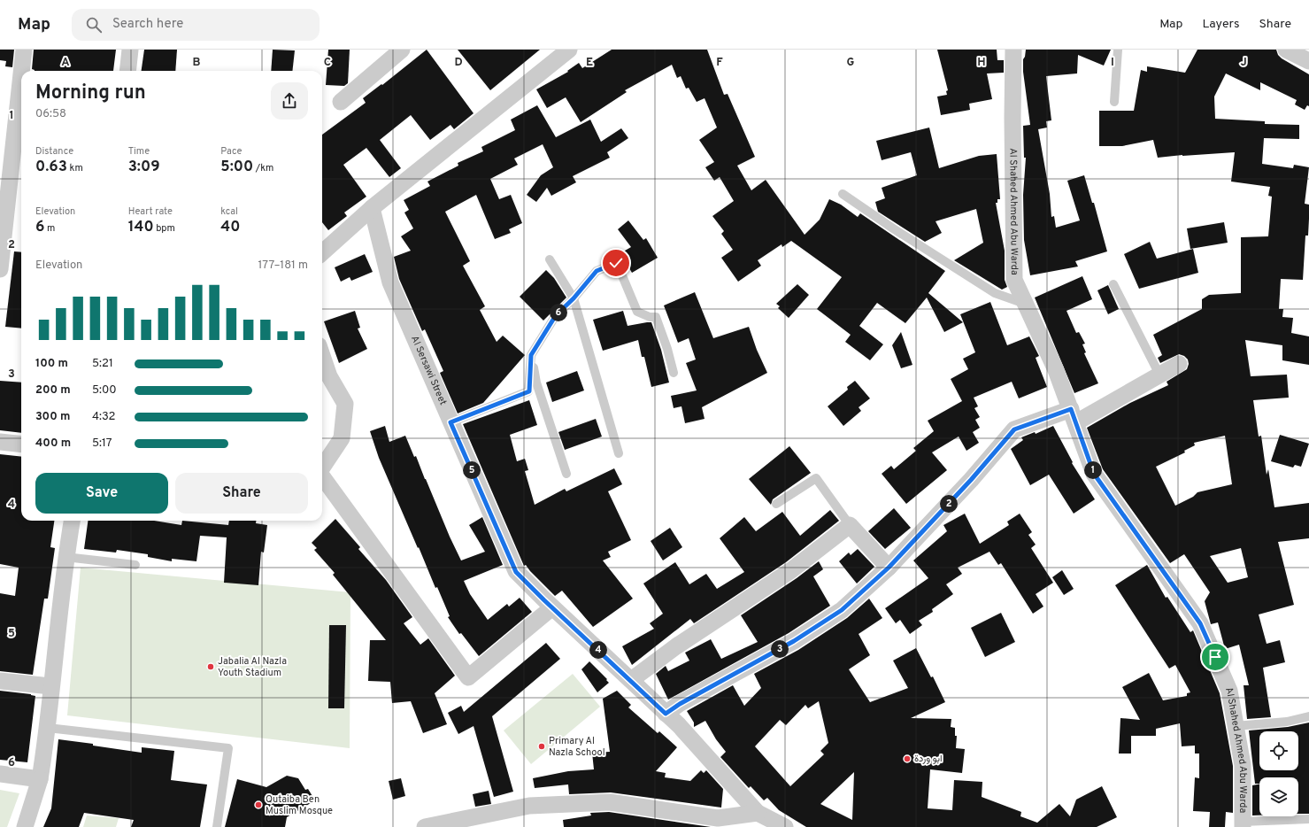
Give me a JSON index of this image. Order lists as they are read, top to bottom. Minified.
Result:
{"streets":{"street":["Al Shahed Ahmed Abu Warda","Al Sersawi Street"]},"places":["Jabalia Al Nazla Youth Stadium","Primary Al Nazla School","ابو وردة","Qutaiba Ben Muslim Mosque"],"page":{"header":"Map","search":"Search here","nav":["Map","Layers","Share"],"heading":["Morning run","06:58"],"stats":[["Distance","0.63 km"],["Time","3:09"],["Pace","5:00 /km"],["Elevation","6 m"],["Heart rate","140 bpm"],["kcal","40"]],"chart":["Elevation","177–181 m"],"pins":["6","1","5","2","3","4"],"list":[{"name":"100 m","note":"5:21"},{"name":"200 m","note":"5:00"},{"name":"300 m","note":"4:32"},{"name":"400 m","note":"5:17"}],"buttons":["Save","Share"]},"grid":{"columns":["A","B","C","D","E","F","G","H","I","J"],"rows":["1","2","3","4","5","6"]}}
